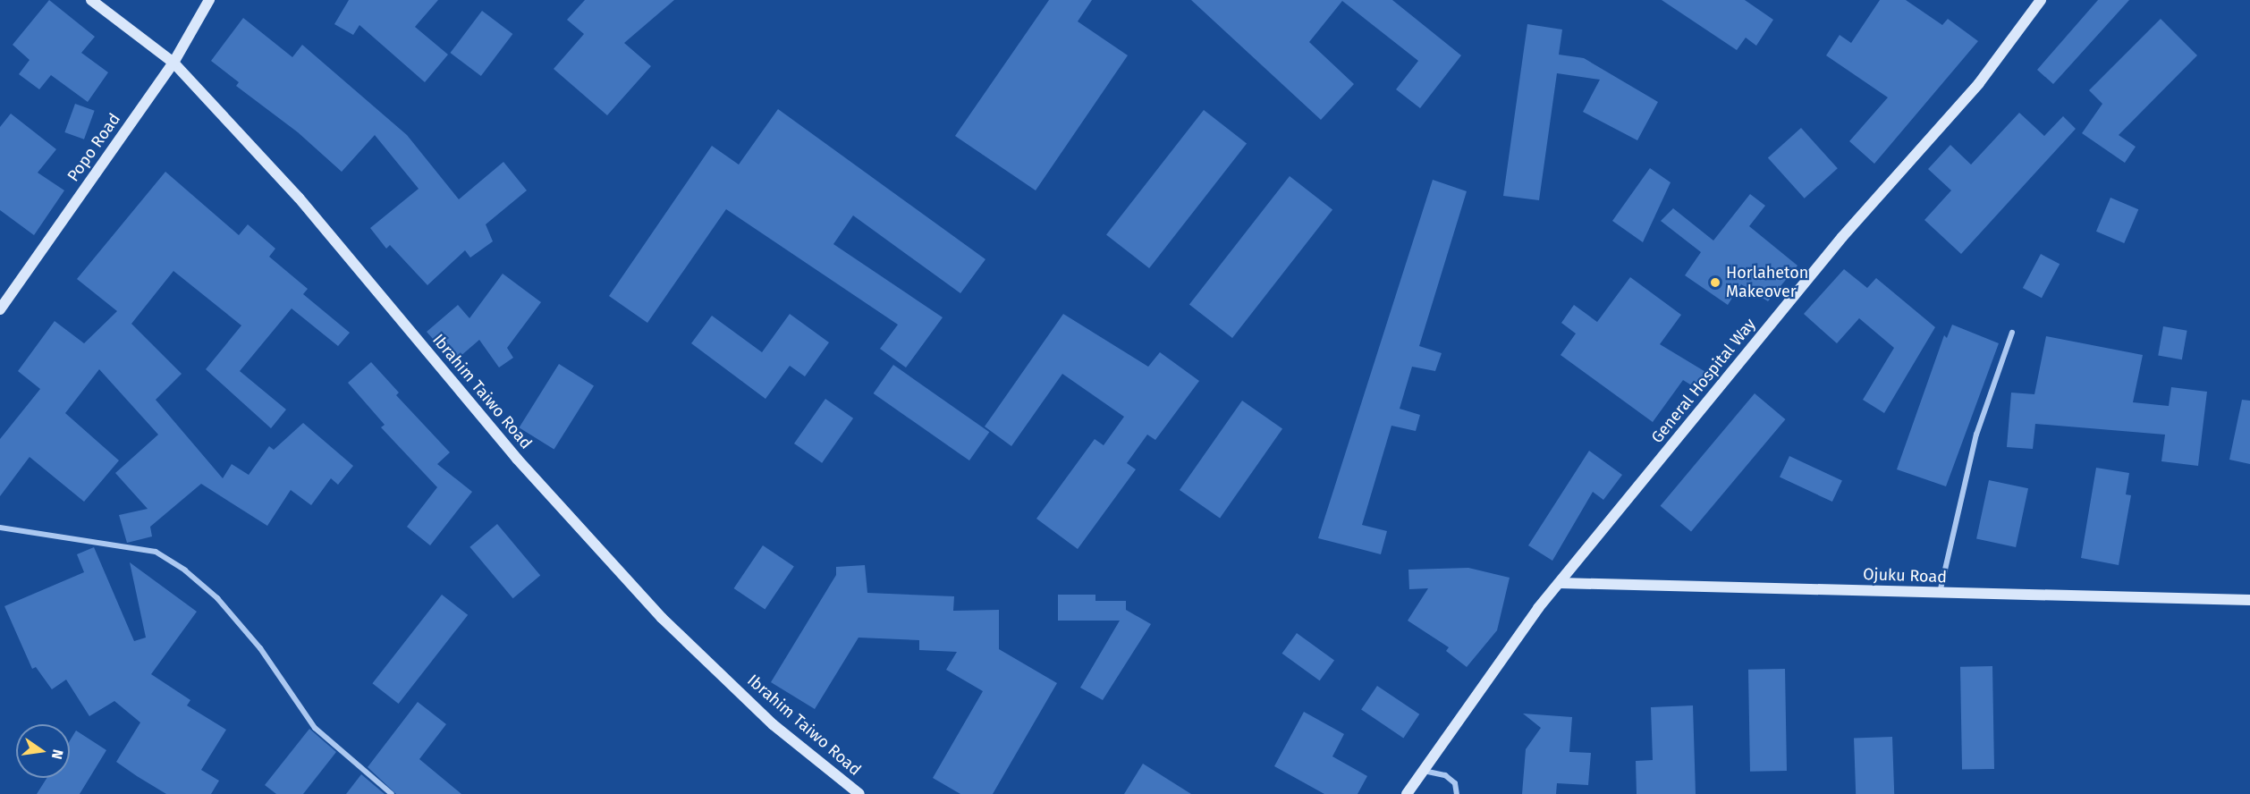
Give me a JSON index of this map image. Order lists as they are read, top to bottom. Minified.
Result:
{"streets":{"main road":["Popo Road","General Hospital Way","Ibrahim Taiwo Road","Ojuku Road"]},"crossings":[["Popo Road","Ibrahim Taiwo Road"],["General Hospital Way","Ojuku Road"]],"places":["Horlaheton Makeover"],"north":"right"}
